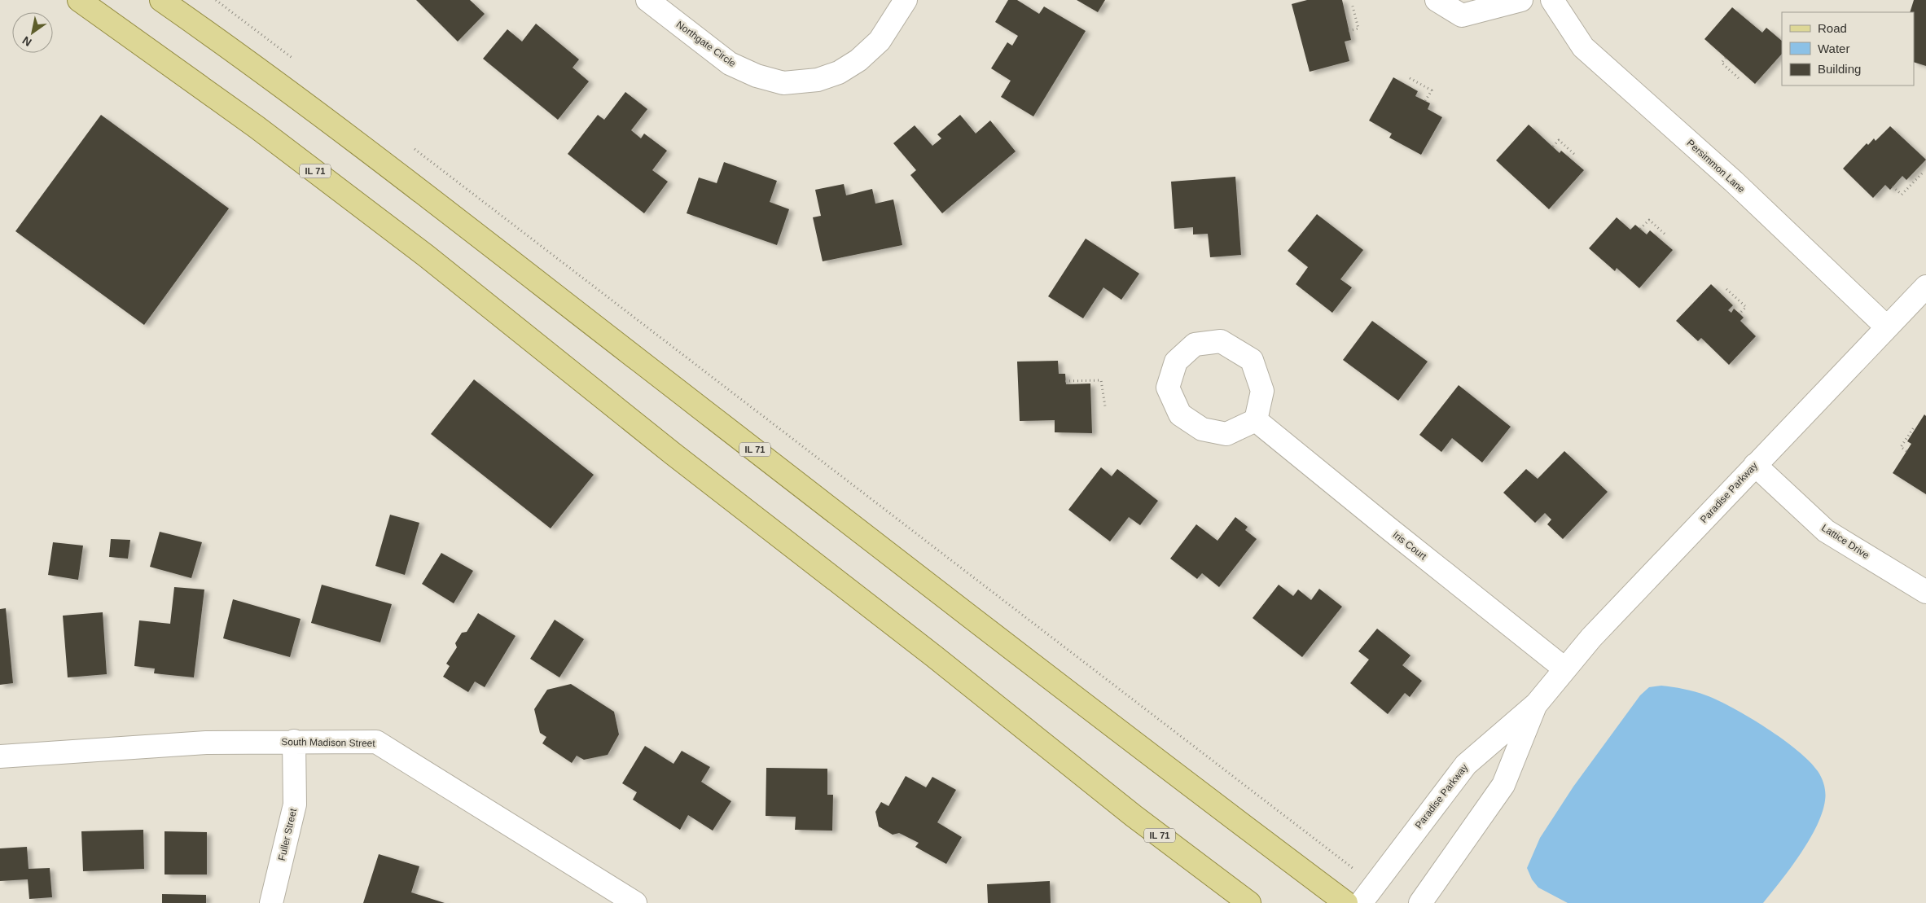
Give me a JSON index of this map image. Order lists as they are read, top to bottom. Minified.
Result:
{"streets":{"main road":["IL 71"],"street":["Northgate Circle","Persimmon Lane","Paradise Parkway","Lattice Drive","Iris Court","South Madison Street","Fuller Street"]},"crossings":[["Persimmon Lane","Paradise Parkway"],["Paradise Parkway","Lattice Drive"],["Paradise Parkway","Iris Court"],["South Madison Street","Fuller Street"]],"legend":["Road","Water","Building"],"north":"bottom left"}
